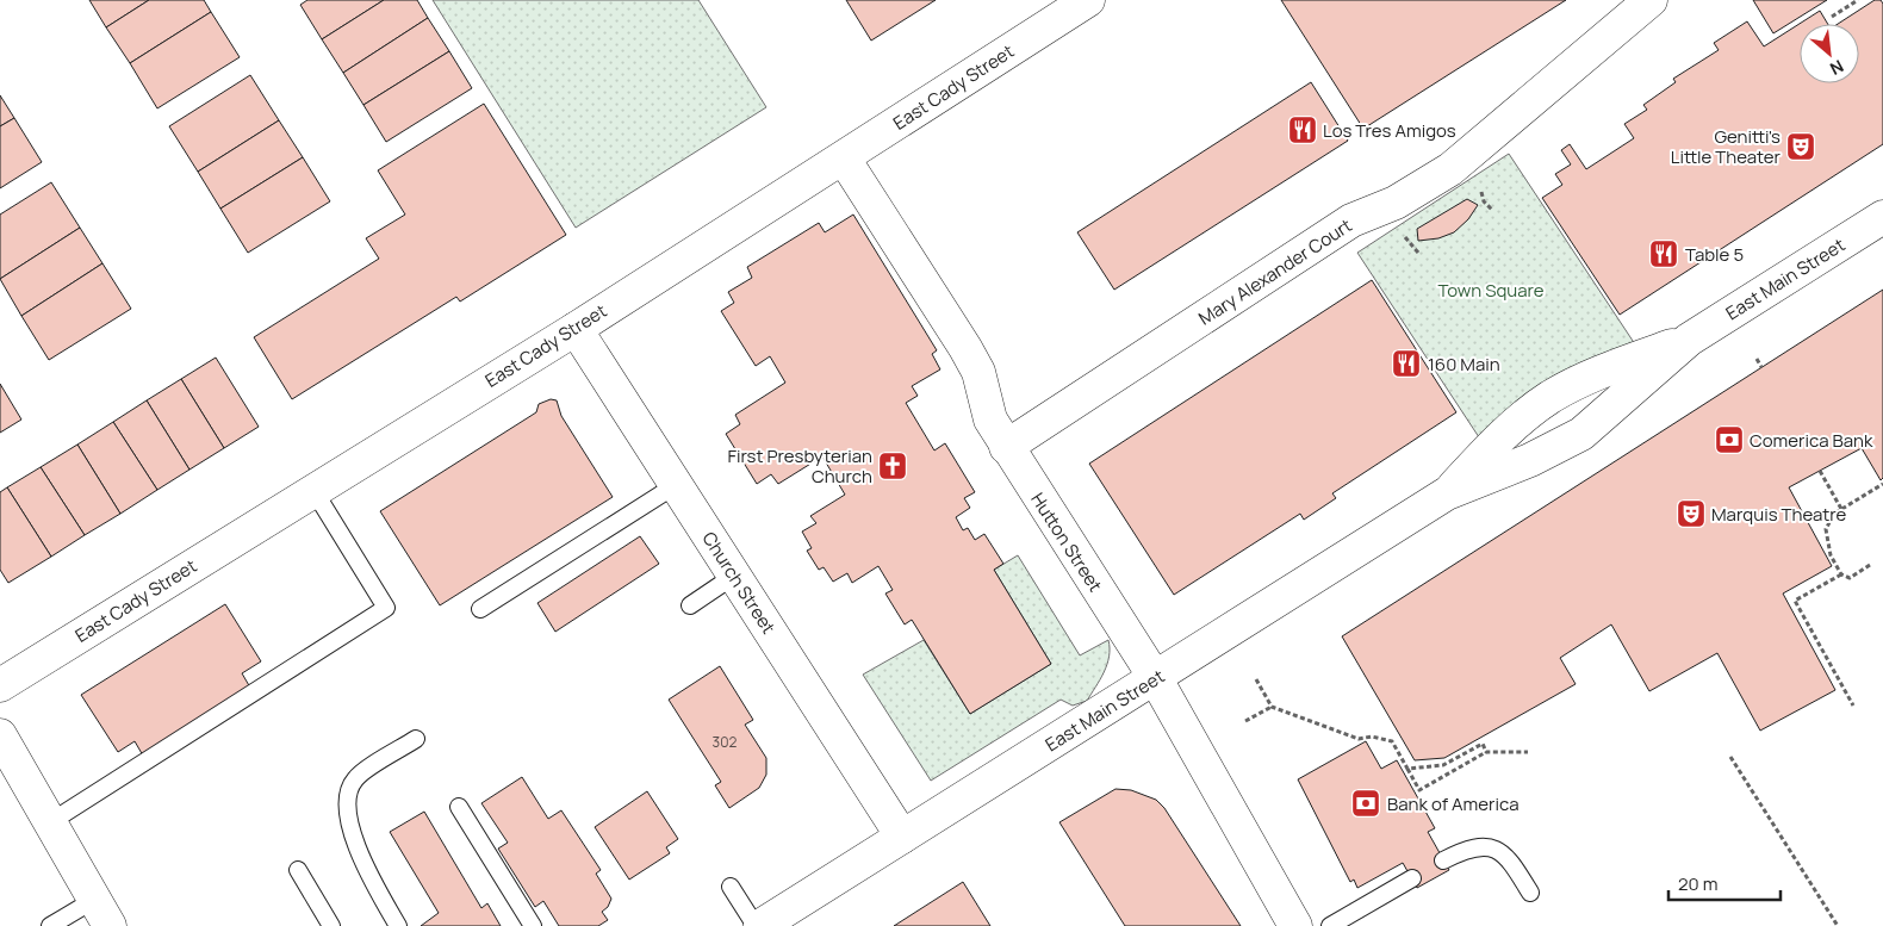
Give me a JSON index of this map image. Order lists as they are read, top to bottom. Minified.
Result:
{"streets":{"street":["East Cady Street","Mary Alexander Court","East Main Street","Hutton Street","Church Street"]},"crossings":[["East Cady Street","Hutton Street"],["East Cady Street","Church Street"],["Mary Alexander Court","Hutton Street"],["East Main Street","Hutton Street"],["East Main Street","Church Street"]],"parks":["Town Square"],"places":{"restaurant":["Los Tres Amigos","Table 5","160 Main"],"theatre":["Genitti's Little Theater","Marquis Theatre"],"bank":["Comerica Bank","Bank of America"],"church":["First Presbyterian Church"]},"house_numbers":["302"],"scale_bar":"20 m","north":"bottom right"}
